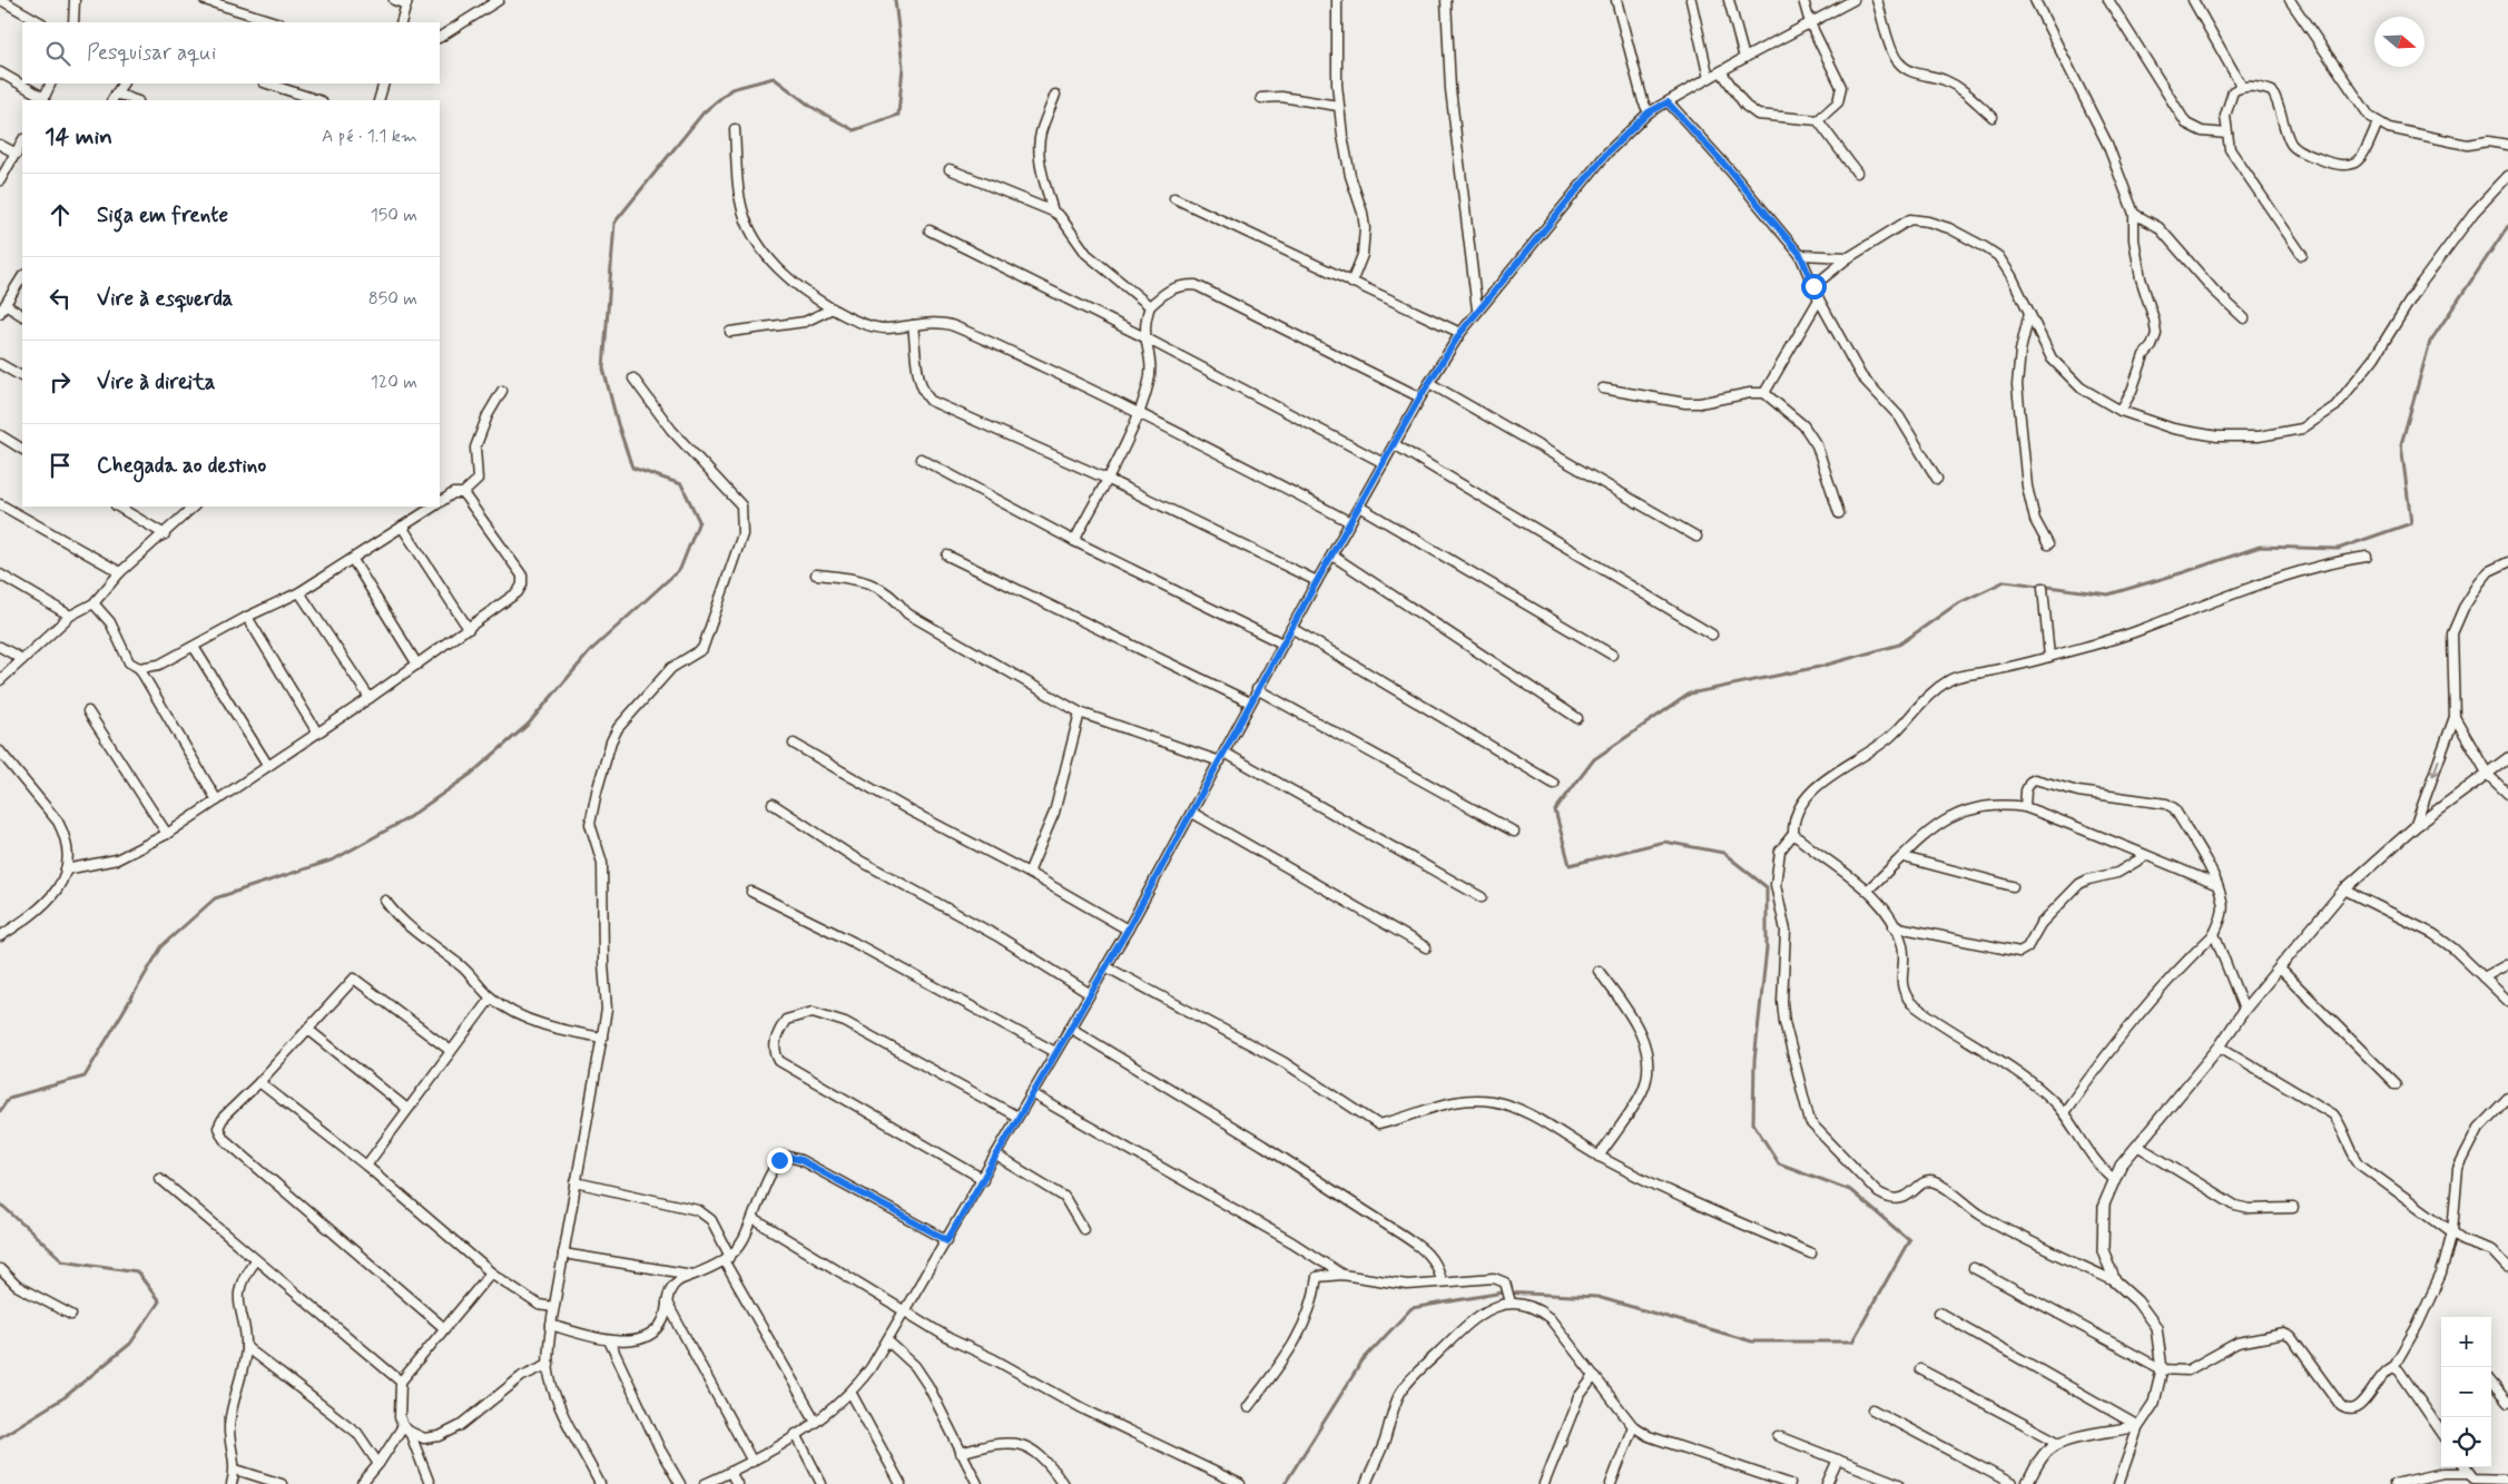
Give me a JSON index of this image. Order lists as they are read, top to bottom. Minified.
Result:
{"north":"right","page":{"search":"Pesquisar aqui","heading":["14 min","A pé · 1.1 km"],"list":[["Siga em frente","150 m"],["Vire à esquerda","850 m"],["Vire à direita","120 m"],"Chegada ao destino"],"map_buttons":["+","−"]}}
